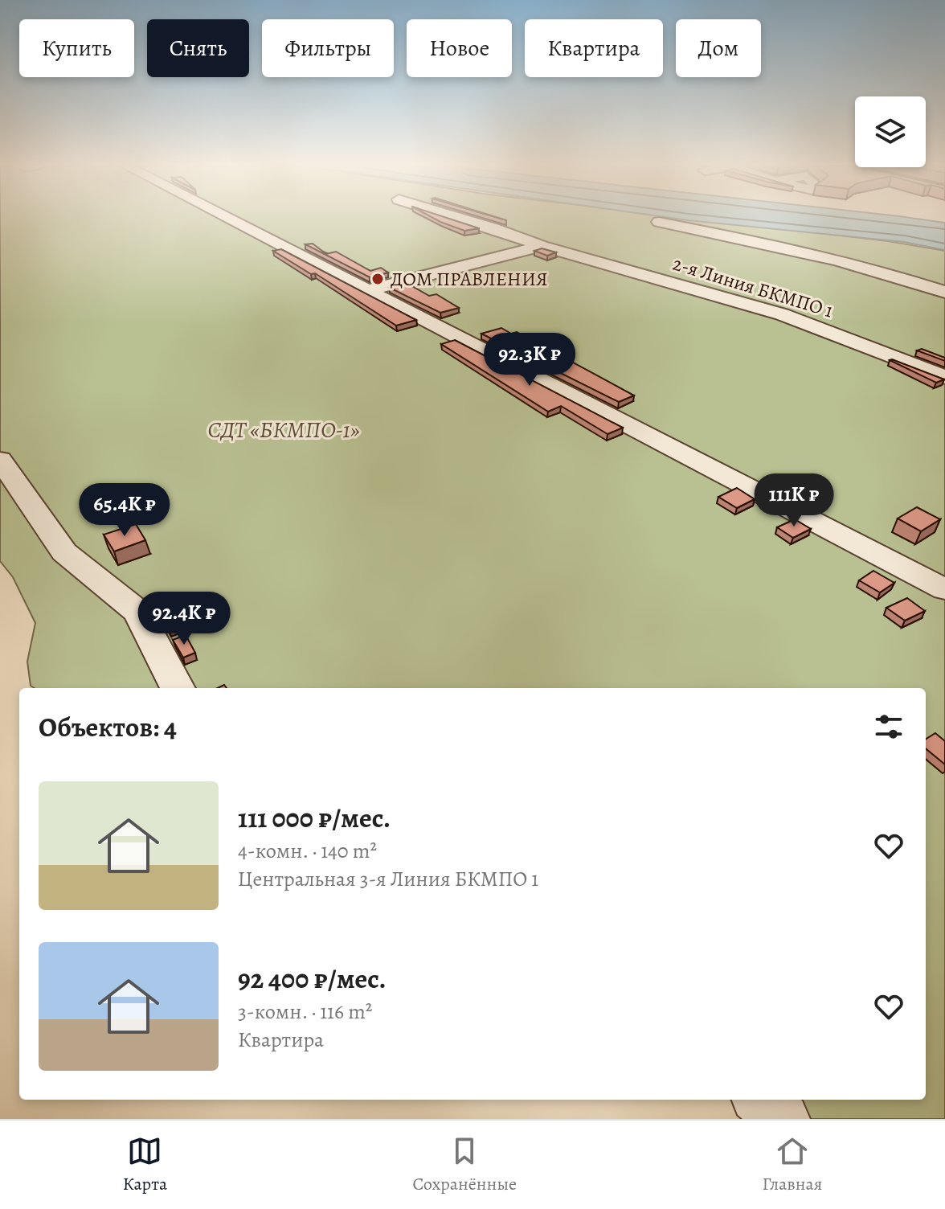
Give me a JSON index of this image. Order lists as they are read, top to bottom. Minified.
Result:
{"streets":{"street":["2-я Линия БКМПО 1"]},"parks":["СДТ «БКМПО-1»"],"places":["ДОМ ПРАВЛЕНИЯ"],"page":{"chip":["Купить","Снять","Фильтры","Новое","Квартира","Дом"],"price":["92.3K ₽","111K ₽","65.4K ₽","92.4K ₽"],"heading":"Объектов: 4","list":[{"name":"111 000 ₽/мес.","note":"4-комн. · 140 m² · Центральная 3-я Линия БКМПО 1"},{"name":"92 400 ₽/мес.","note":"3-комн. · 116 m² · Квартира"}],"tabs":["Карта","Сохранённые","Главная"]}}
